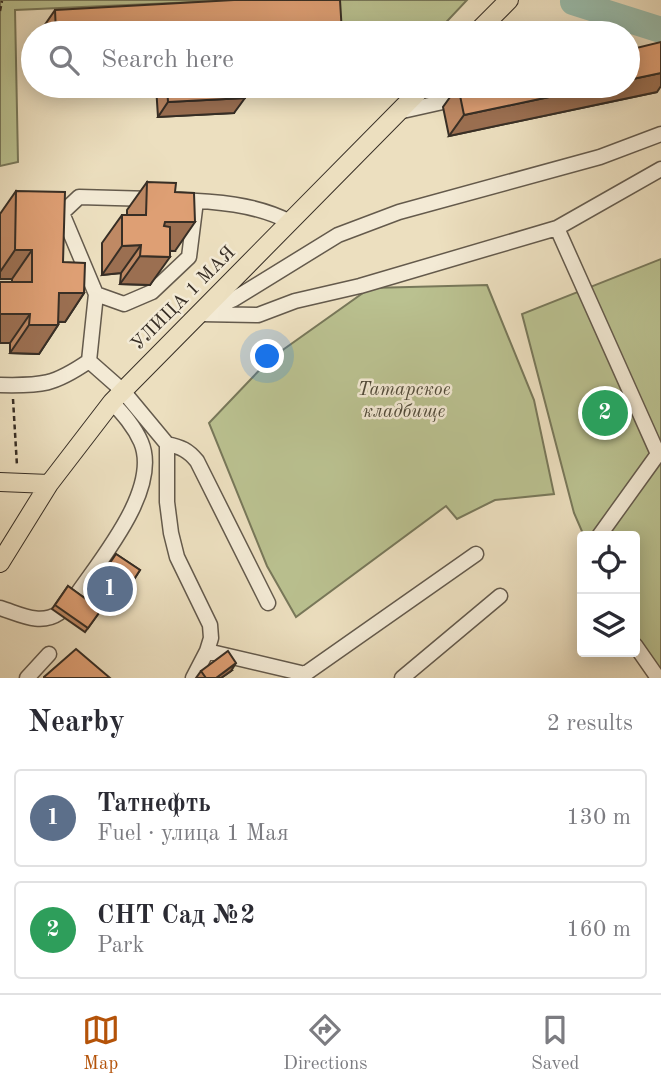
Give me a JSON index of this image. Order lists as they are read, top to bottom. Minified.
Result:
{"streets":{"main road":["УЛИЦА 1 МАЯ"]},"parks":["Татарское кладбище"],"page":{"search":"Search here","pins":["2","1"],"heading":["Nearby","2 results"],"list":[{"mark":"1","name":"Татнефть","note":"Fuel · улица 1 Мая","value":"130 m"},{"mark":"2","name":"СНТ Сад №2","note":"Park","value":"160 m"}],"nav":["Map","Directions","Saved"]}}
